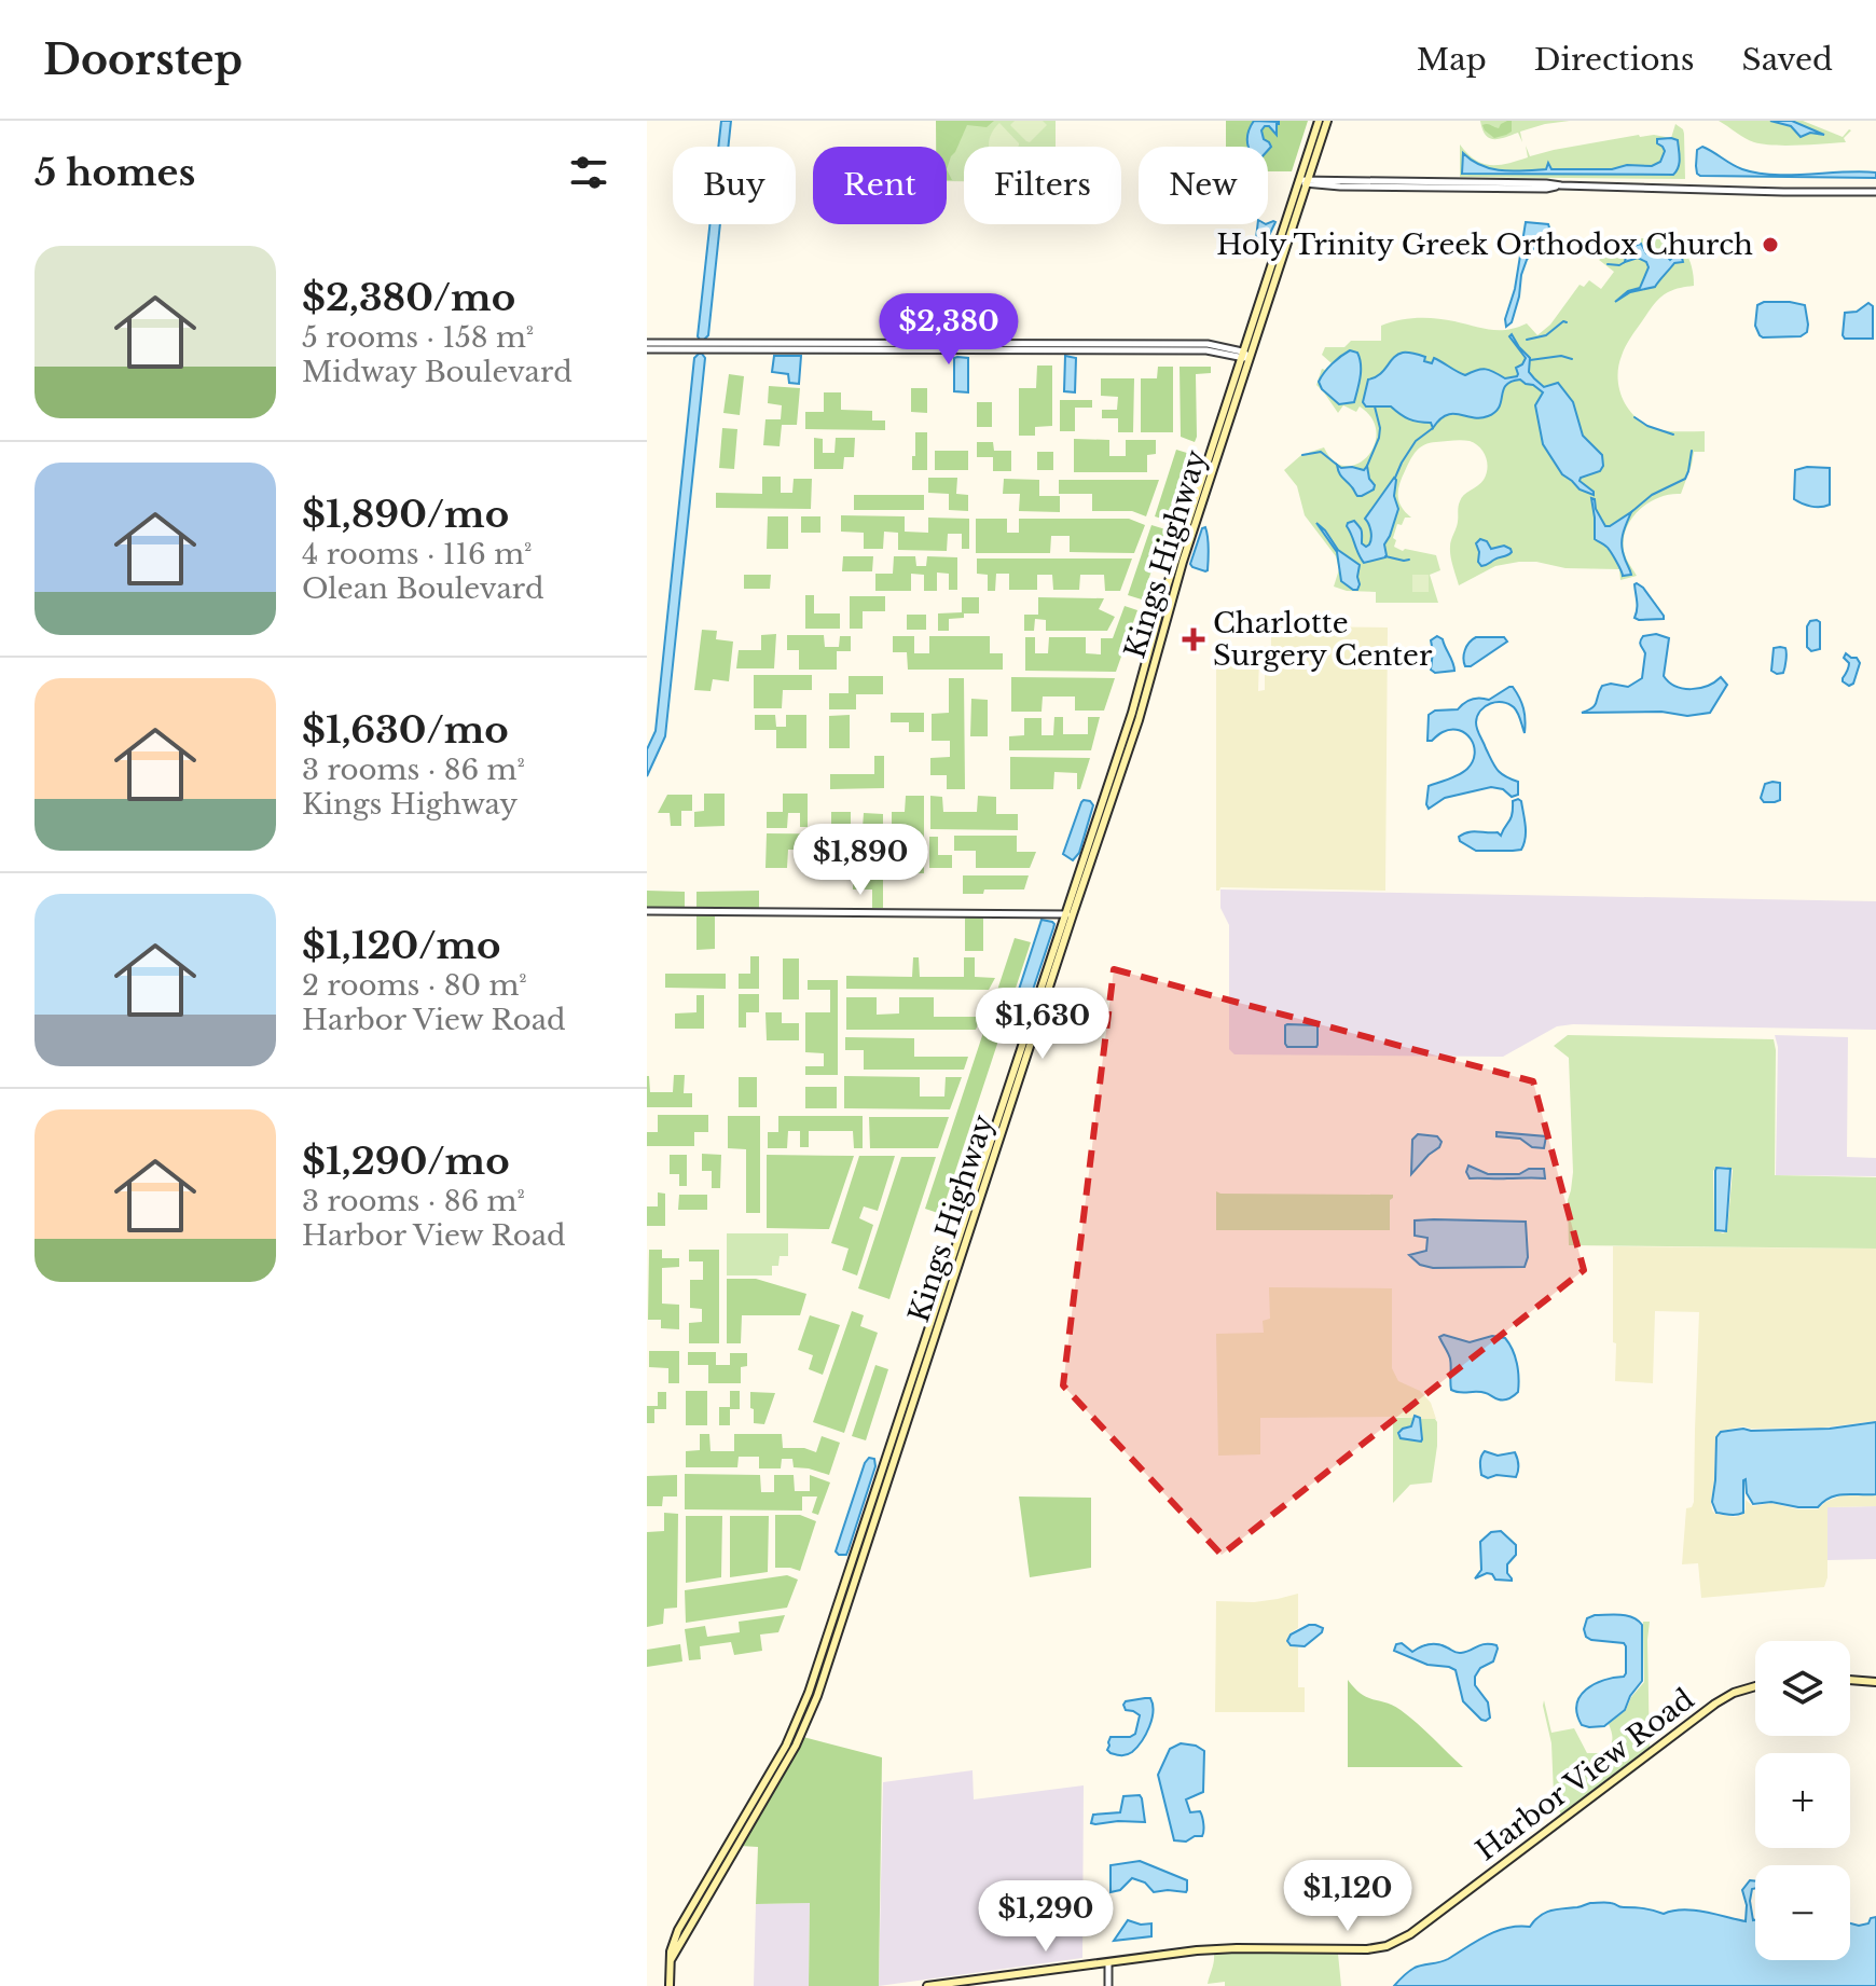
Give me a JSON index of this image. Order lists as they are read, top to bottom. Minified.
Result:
{"streets":{"main road":["Kings Highway","Harbor View Road"]},"places":{"other":["Holy Trinity Greek Orthodox Church"],"health":["Charlotte Surgery Center"]},"page":{"header":"Doorstep","nav":["Map","Directions","Saved"],"heading":"5 homes","chip":["Buy","Rent","Filters","New"],"list":[{"name":"$2,380/mo","note":"5 rooms · 158 m² · Midway Boulevard"},{"name":"$1,890/mo","note":"4 rooms · 116 m² · Olean Boulevard"},{"name":"$1,630/mo","note":"3 rooms · 86 m² · Kings Highway"},{"name":"$1,120/mo","note":"2 rooms · 80 m² · Harbor View Road"},{"name":"$1,290/mo","note":"3 rooms · 86 m² · Harbor View Road"}],"price":["$2,380","$1,890","$1,630","$1,120","$1,290"],"map_buttons":["+","−"]}}
